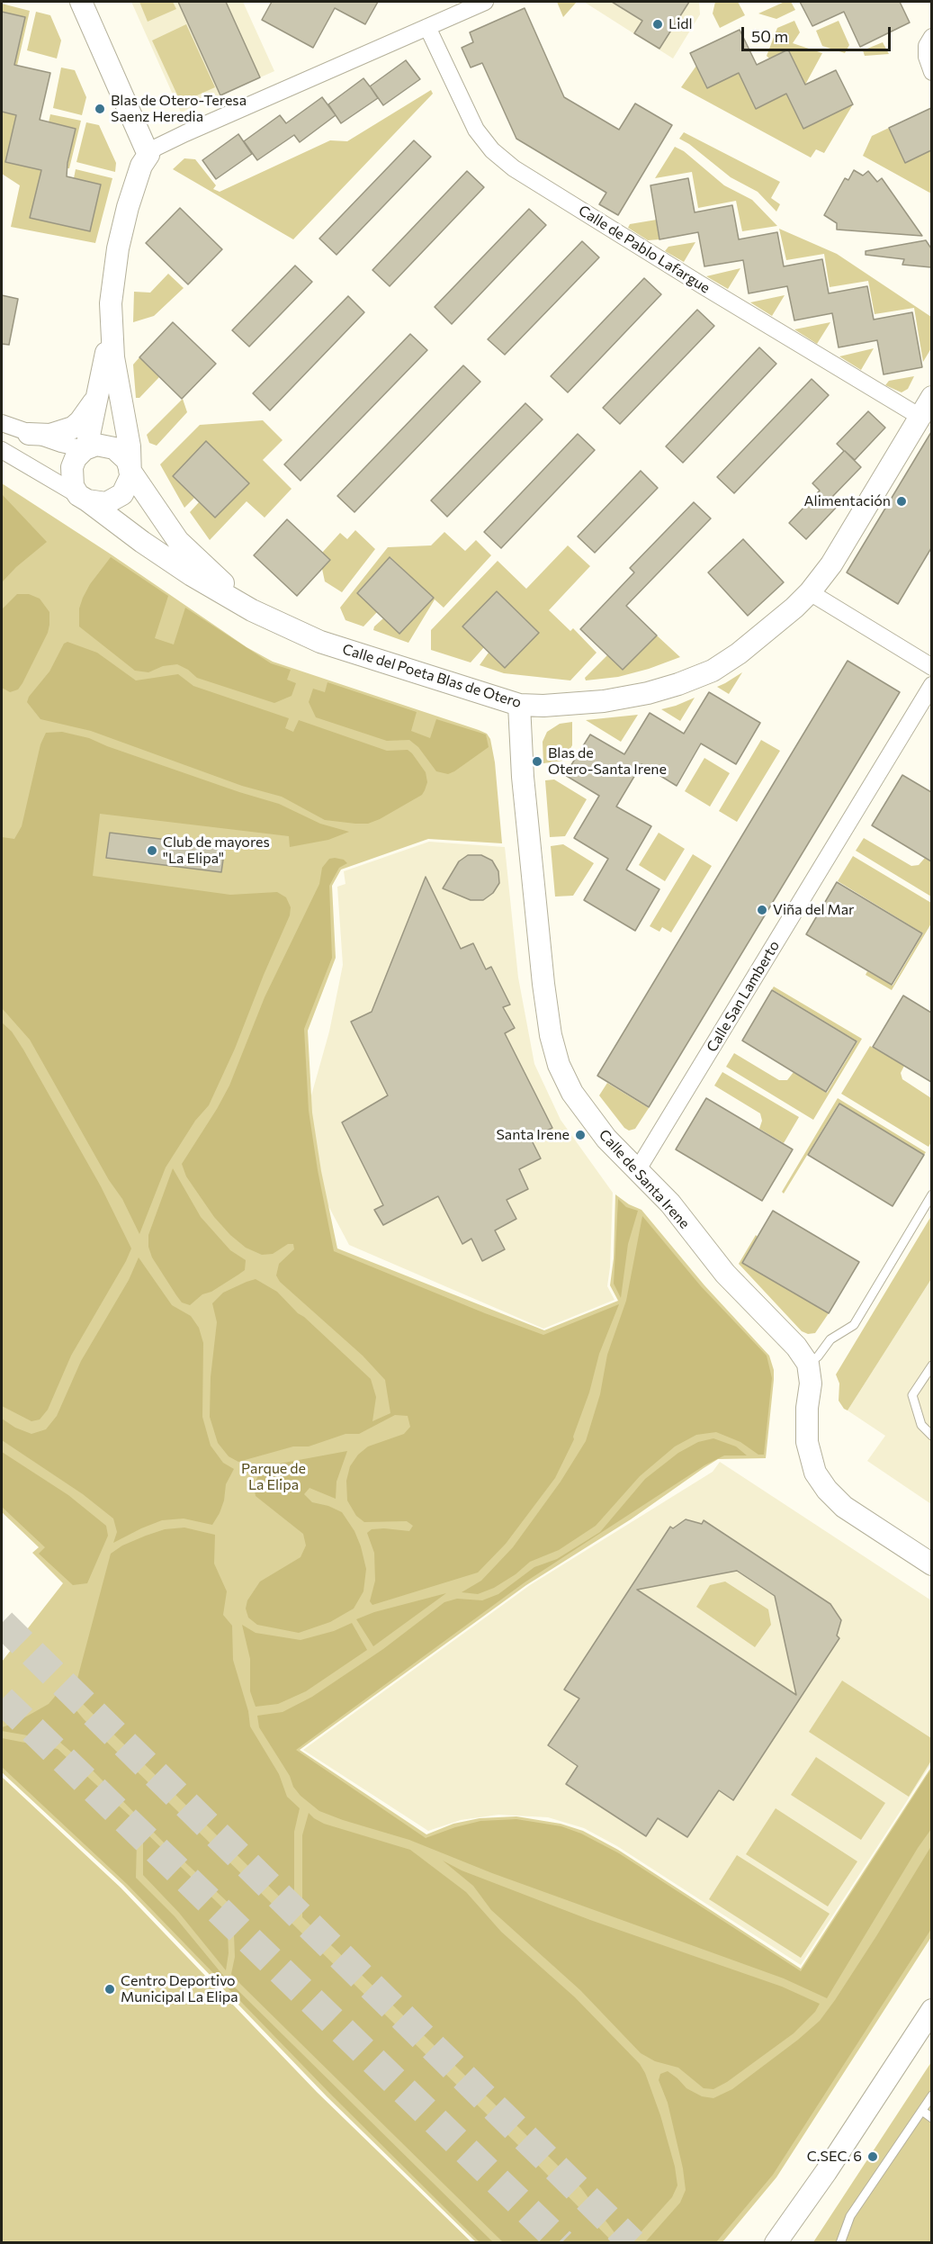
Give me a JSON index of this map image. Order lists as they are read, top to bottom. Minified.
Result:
{"streets":{"street":["Calle de Pablo Lafargue","Calle del Poeta Blas de Otero","Calle San Lamberto","Calle de Santa Irene"]},"crossings":[["Calle de Pablo Lafargue","Calle del Poeta Blas de Otero"],["Calle del Poeta Blas de Otero","Calle de Santa Irene"],["Calle San Lamberto","Calle de Santa Irene"]],"parks":["Parque de La Elipa"],"places":["Lidl","Blas de Otero-Teresa Saenz Heredia","Alimentación","Blas de Otero-Santa Irene","Club de mayores \"La Elipa\"","Viña del Mar","Santa Irene","Centro Deportivo Municipal La Elipa","C.SEC. 6"],"scale_bar":"50 m"}
